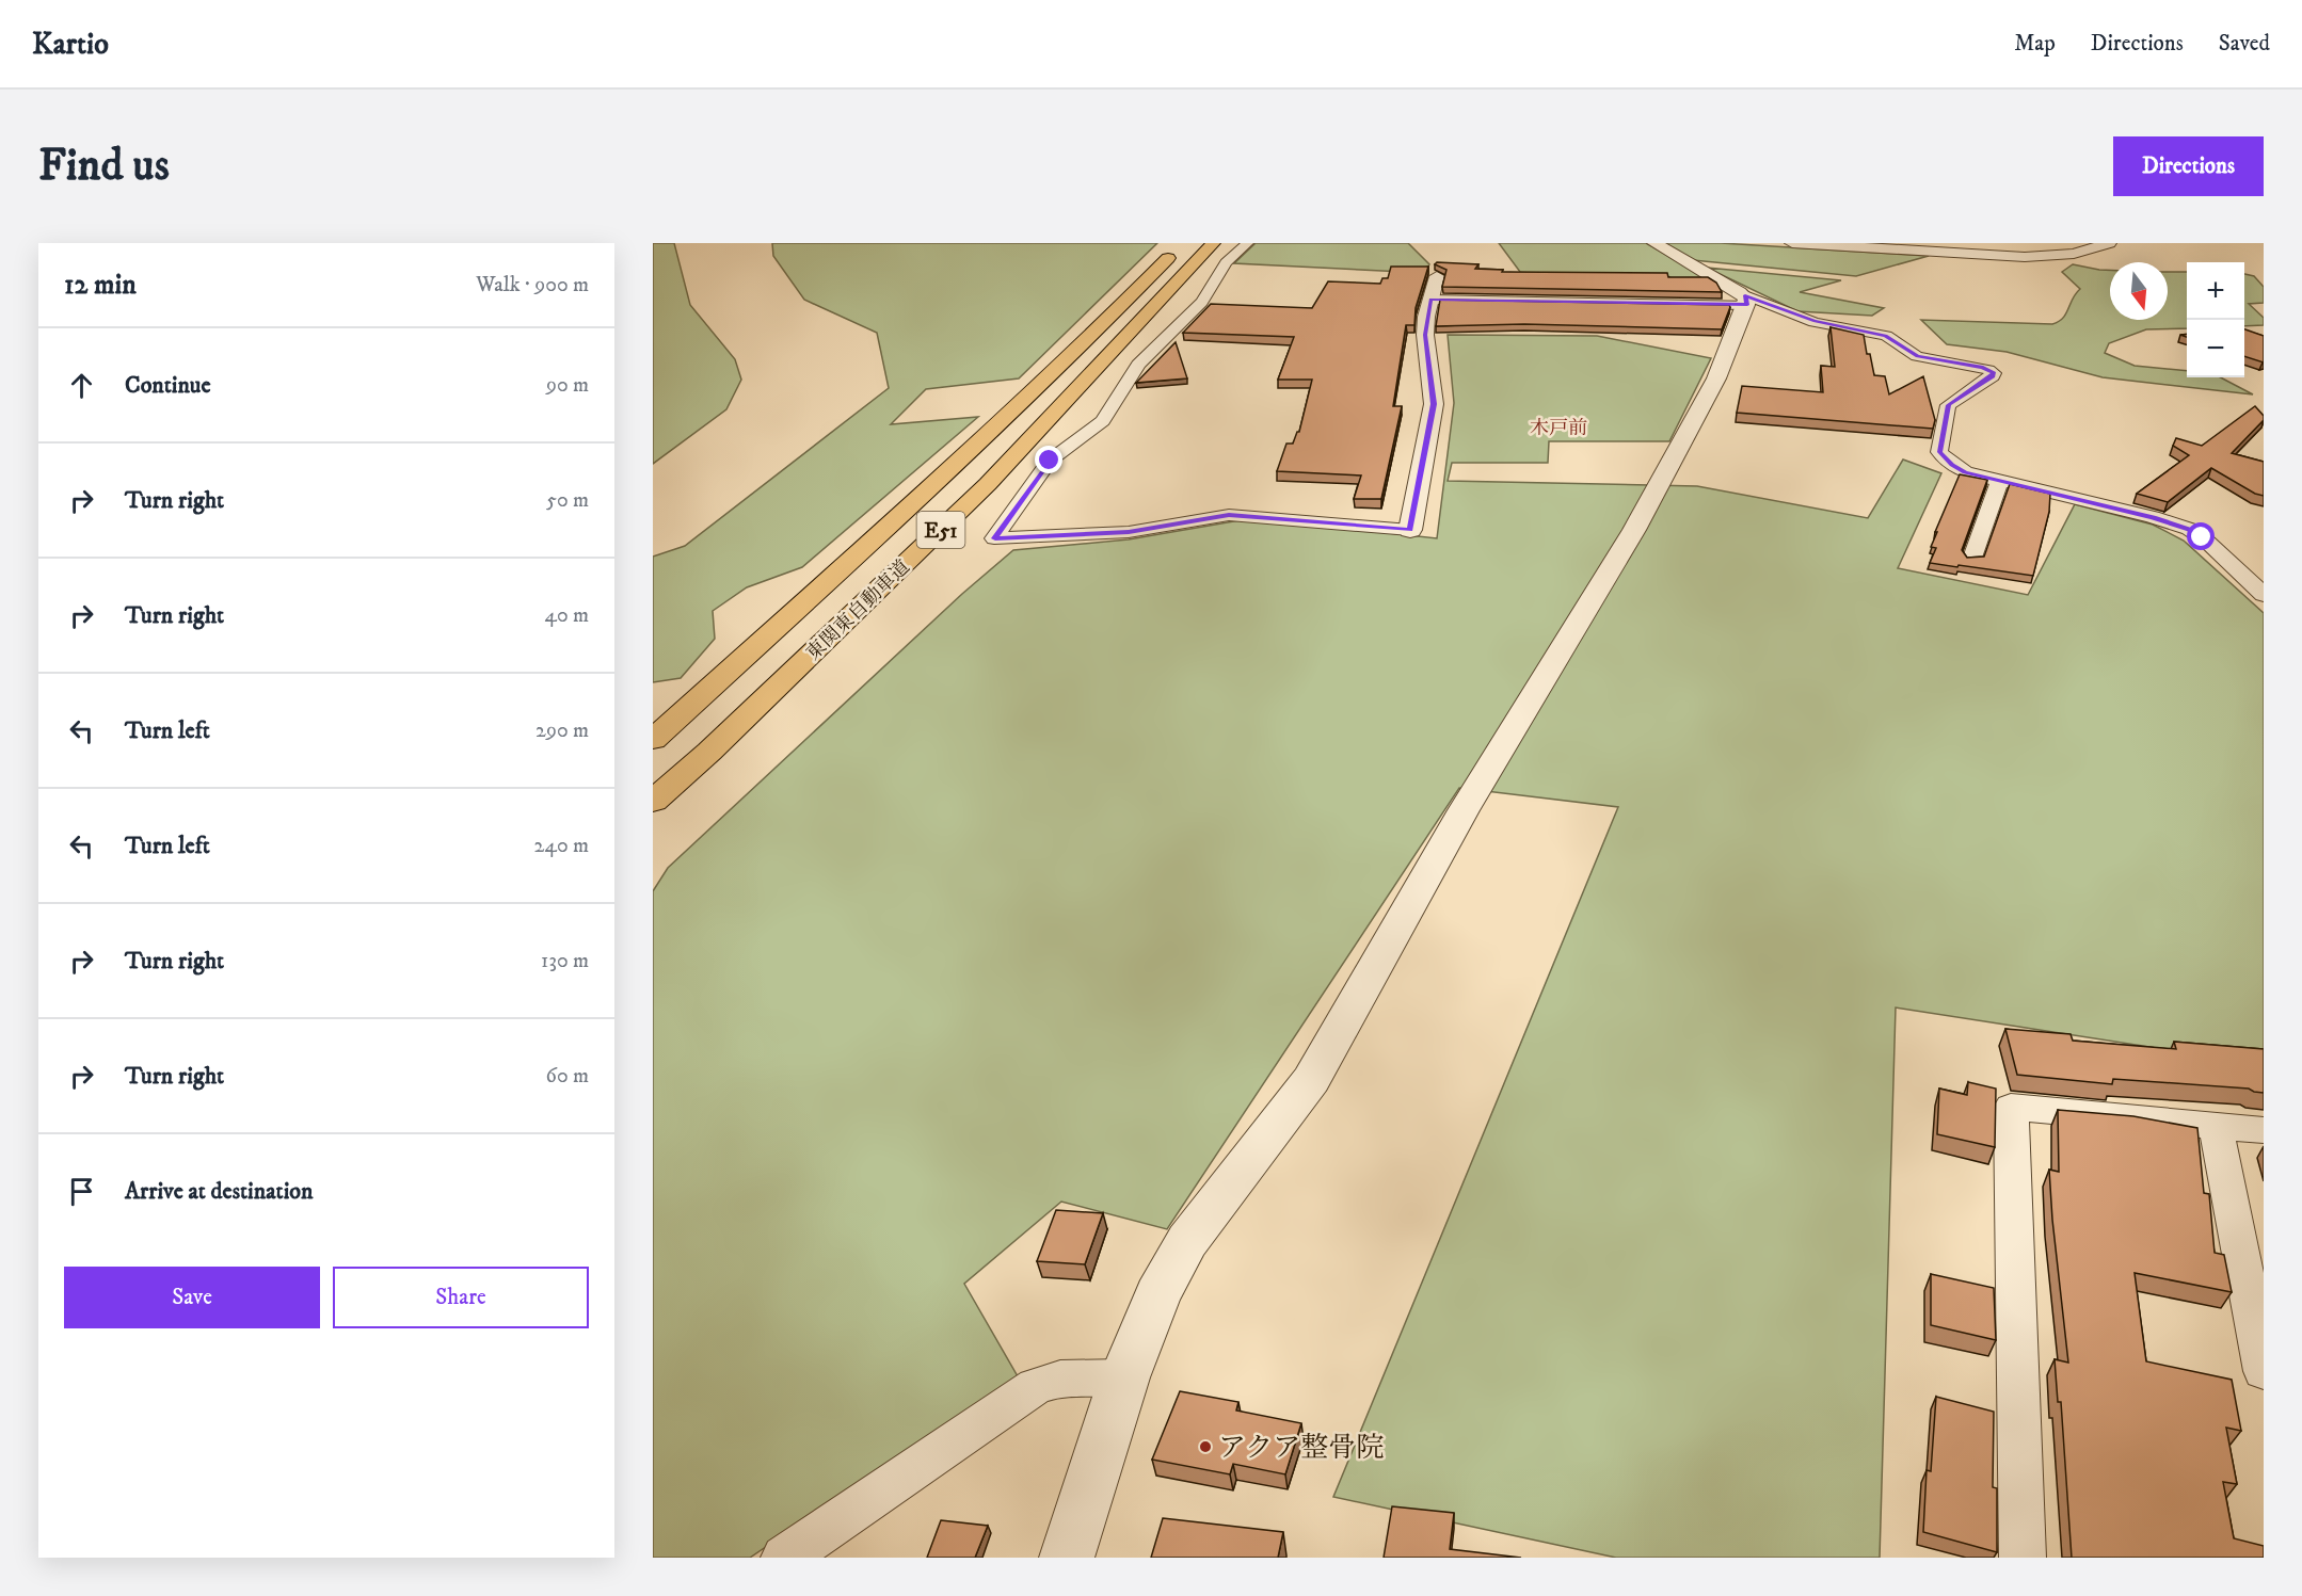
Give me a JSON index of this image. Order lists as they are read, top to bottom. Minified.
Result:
{"streets":{"highway":["E51","東関東自動車道"]},"districts":["木戸前"],"places":["アクア整骨院"],"north":"bottom","page":{"header":"Kartio","nav":["Map","Directions","Saved"],"buttons":["Directions",["Save","Share"]],"title":"Find us","heading":["12 min","Walk · 900 m"],"map_buttons":["+","−"],"list":[["Continue","90 m"],["Turn right","50 m"],["Turn right","40 m"],["Turn left","290 m"],["Turn left","240 m"],["Turn right","130 m"],["Turn right","60 m"],"Arrive at destination"]}}
